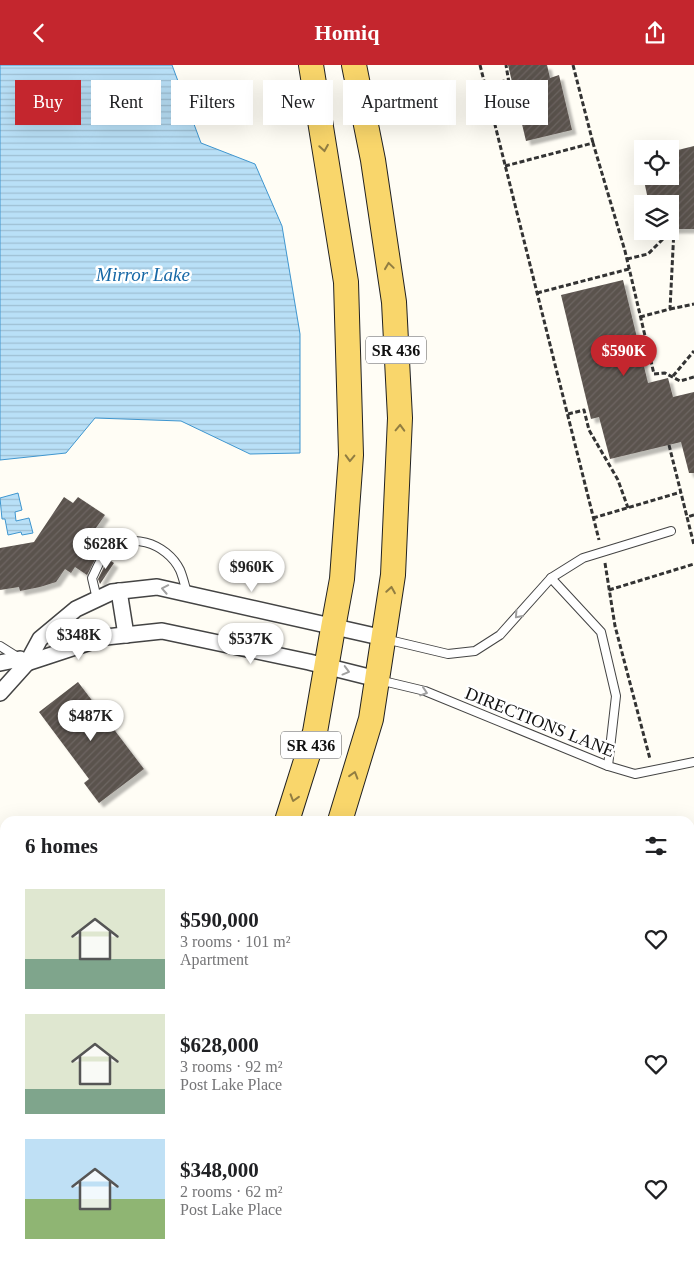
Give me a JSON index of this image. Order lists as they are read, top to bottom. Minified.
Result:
{"streets":{"main road":["SR 436"],"lane":["DIRECTIONS LANE"]},"crossings":[["SR 436","DIRECTIONS LANE"]],"one_way":["DIRECTIONS LANE"],"water":["Mirror Lake"],"page":{"header":"Homiq","chip":["Buy","Rent","Filters","New","Apartment","House"],"price":["$590K","$628K","$960K","$348K","$537K","$487K"],"heading":"6 homes","list":[{"name":"$590,000","note":"3 rooms · 101 m² · Apartment"},{"name":"$628,000","note":"3 rooms · 92 m² · Post Lake Place"},{"name":"$348,000","note":"2 rooms · 62 m² · Post Lake Place"}]}}
